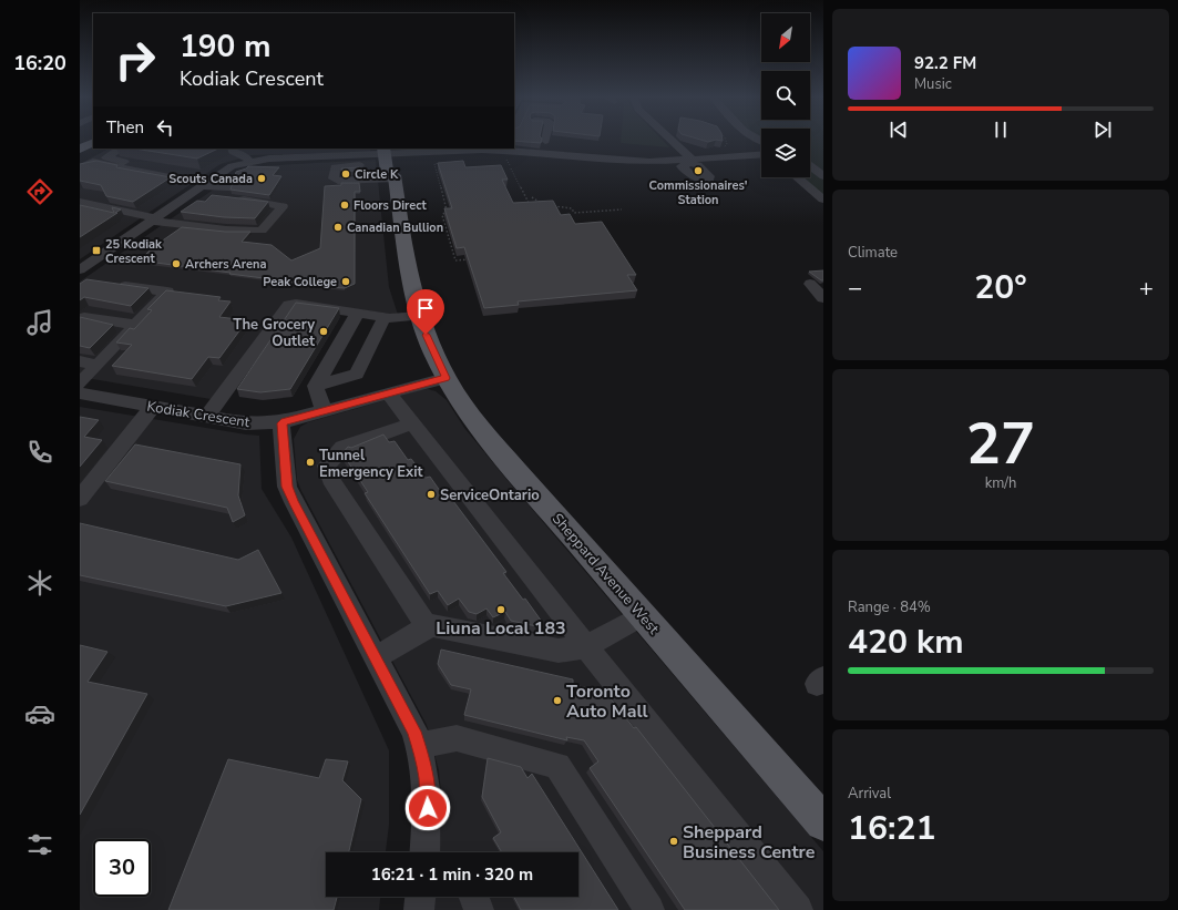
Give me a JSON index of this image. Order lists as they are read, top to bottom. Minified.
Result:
{"streets":{"main road":["Sheppard Avenue West"],"street":["Kodiak Crescent"]},"crossings":[["Kodiak Crescent","Sheppard Avenue West"]],"places":{"other":["Commissionaires' Station","Circle K","Scouts Canada","Floors Direct","Canadian Bullion","Archers Arena","Peak College","The Grocery Outlet","Tunnel Emergency Exit","ServiceOntario","Liuna Local 183","Toronto Auto Mall","Sheppard Business Centre"],"transit":["25 Kodiak Crescent"]},"north":"bottom left","page":{"tabs":"16:20","turn":["190 m","Kodiak Crescent"],"song":["92.2 FM","Music"],"then":"Then","tile":["Climate",["27","km/h"],["Range · 84%","420 km"],["Arrival","16:21"]],"heat":["−","20°","+"],"limit":"30","trip":"16:21 · 1 min · 320 m"}}
